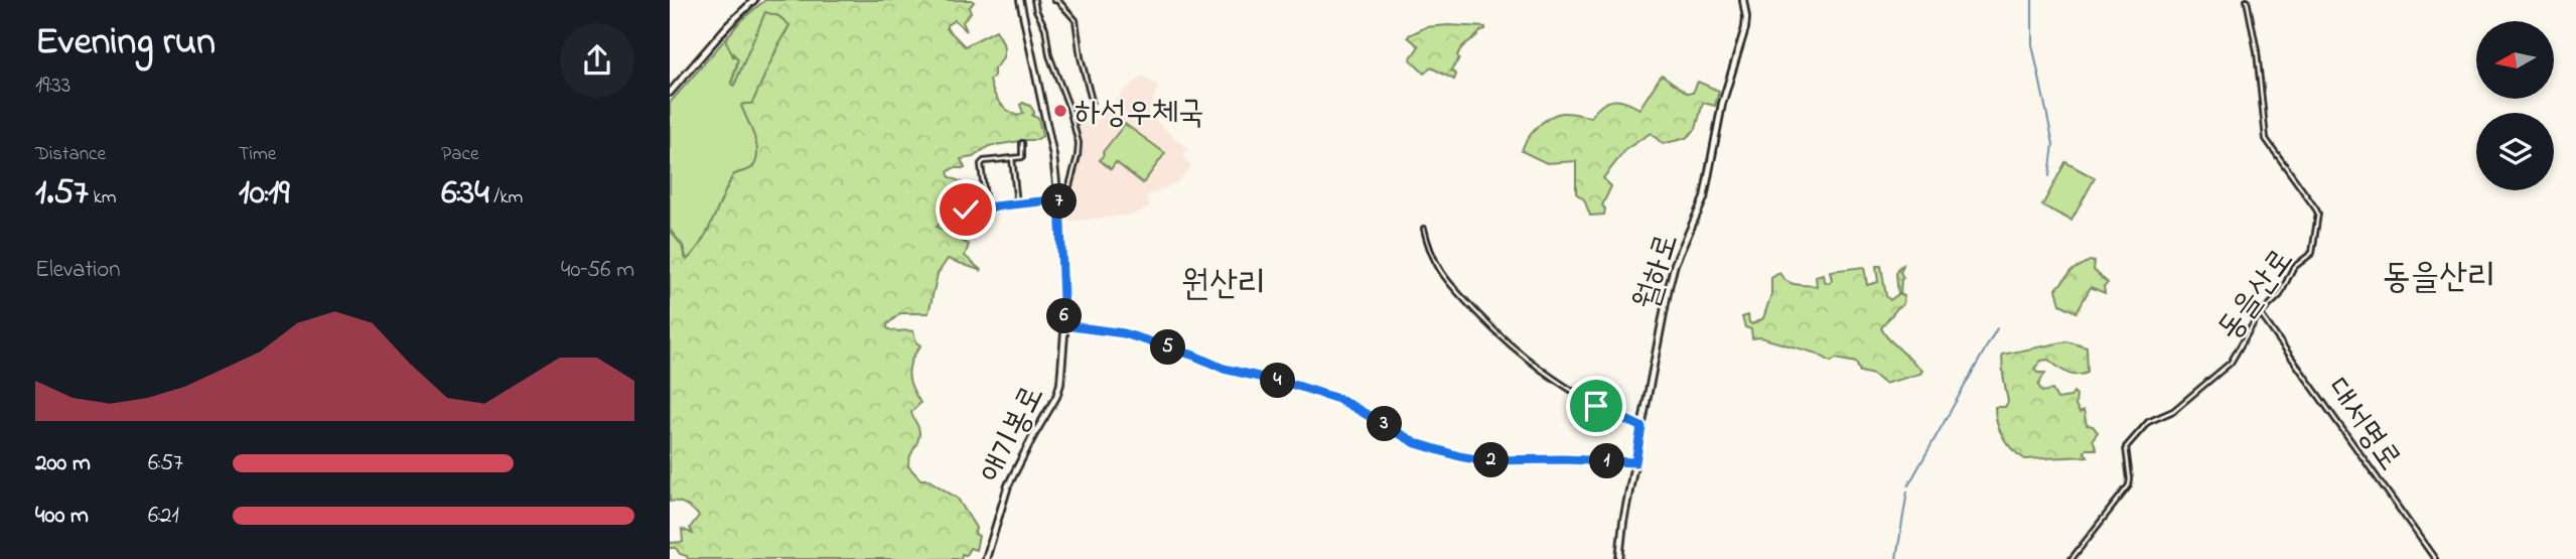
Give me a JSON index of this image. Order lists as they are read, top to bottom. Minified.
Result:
{"streets":{"street":["월하로","동을산로","대서명로","애기봉로"]},"crossings":[["동을산로","대서명로"]],"districts":["동을산리","원산리"],"places":["하성우체국"],"north":"left","page":{"heading":["Evening run","19:33"],"stats":[["Distance","1.57 km"],["Time","10:19"],["Pace","6:34 /km"]],"pins":["7","6","5","4","3","2","1"],"chart":["Elevation","40–56 m"],"list":[{"name":"200 m","note":"6:57"},{"name":"400 m","note":"6:21"}]}}
